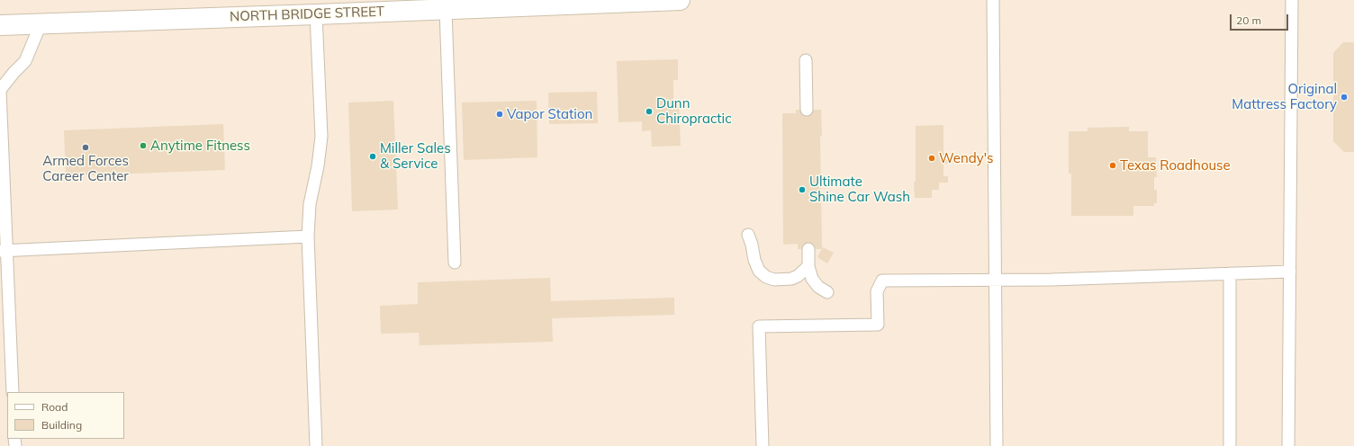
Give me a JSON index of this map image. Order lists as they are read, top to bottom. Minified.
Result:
{"streets":{"main road":["NORTH BRIDGE STREET"]},"places":["Original Mattress Factory","Dunn Chiropractic","Vapor Station","Anytime Fitness","Armed Forces Career Center","Miller Sales & Service","Wendy's","Texas Roadhouse","Ultimate Shine Car Wash"],"legend":["Road","Building"],"scale_bar":"20 m"}
